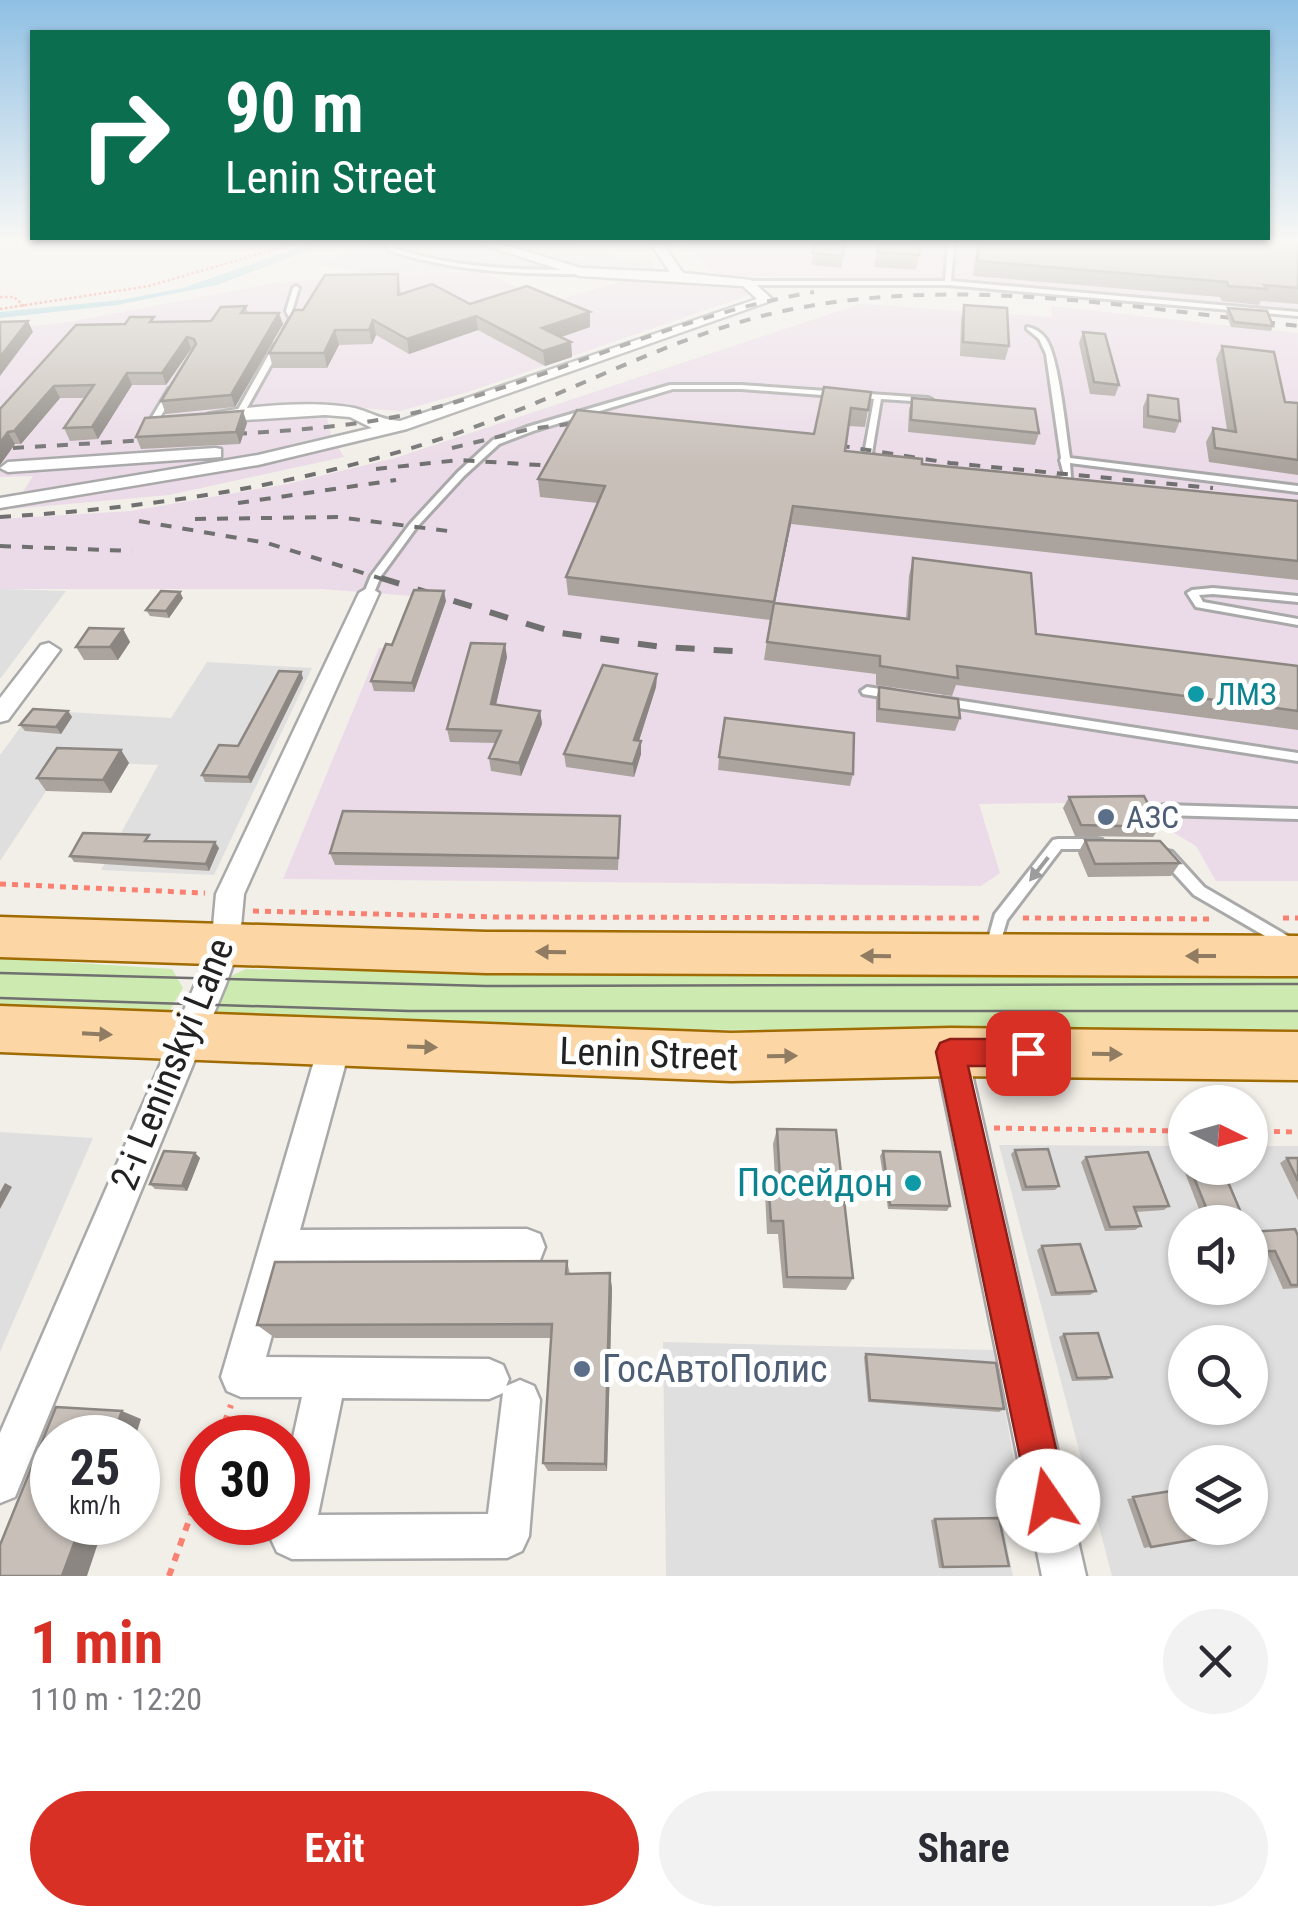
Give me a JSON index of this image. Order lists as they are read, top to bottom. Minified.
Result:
{"streets":{"main road":["Lenin Street"],"street":["2-i Leninskyi Lane"]},"crossings":[["Lenin Street","2-i Leninskyi Lane"]],"places":["ЛМЗ","АЗС","Посейдон","ГосАвтоПолис"],"north":"right","page":{"turn":["90 m","Lenin Street"],"speed":"25 km/h","limit":"30","heading":["1 min","110 m · 12:20"],"buttons":["Exit","Share"]}}
